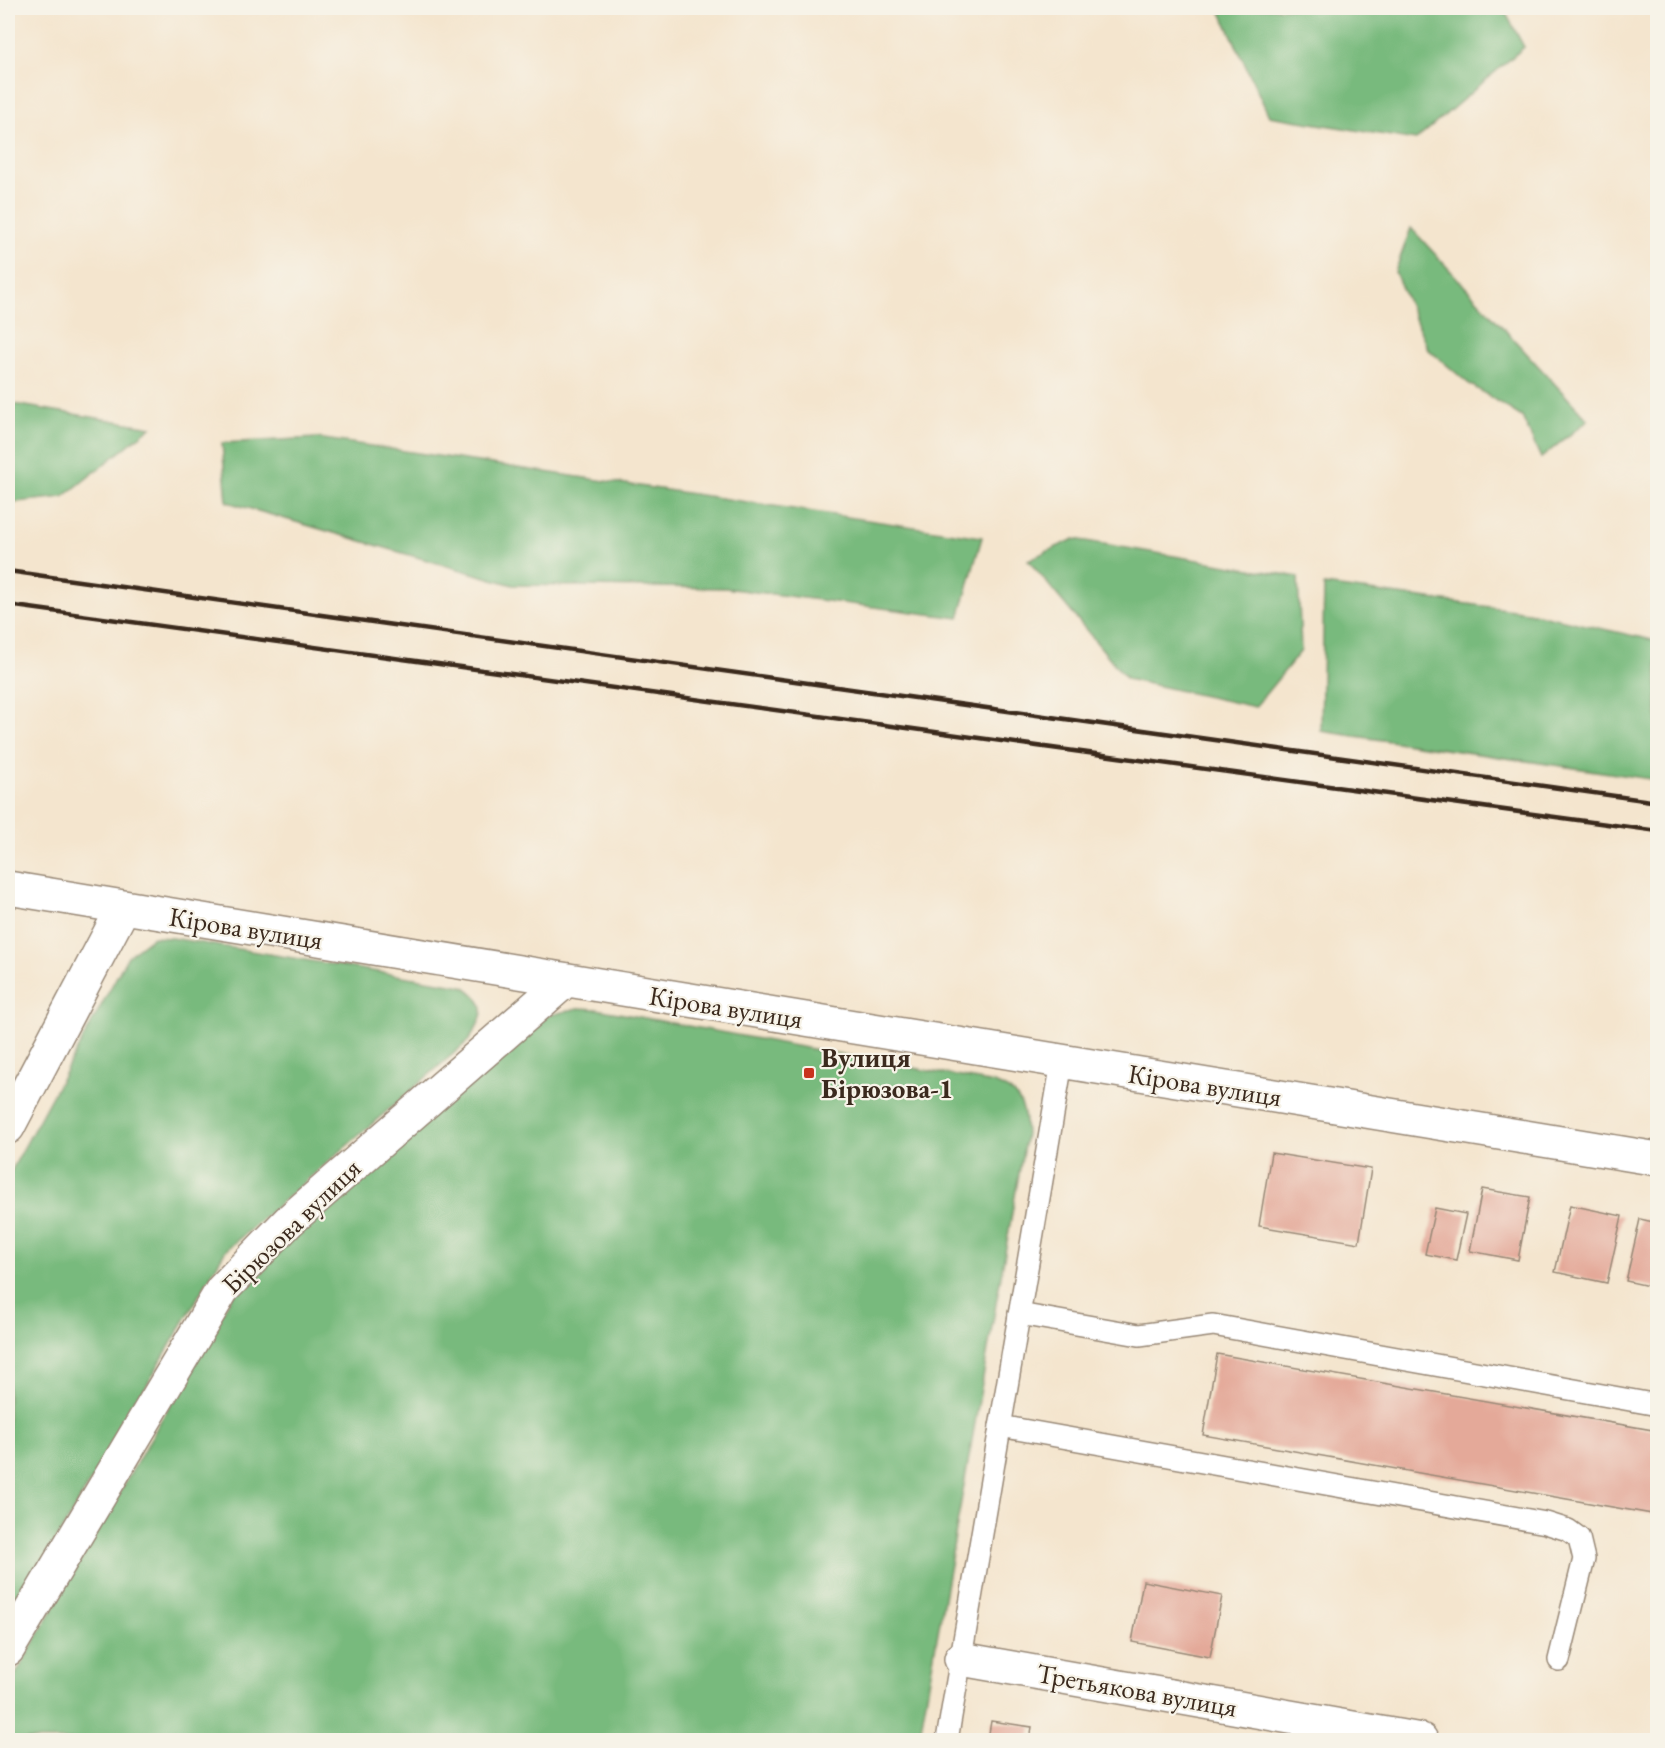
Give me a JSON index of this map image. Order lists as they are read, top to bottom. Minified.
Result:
{"streets":{"main road":["Кірова вулиця","Бірюзова вулиця","Третьякова вулиця"]},"crossings":[["Кірова вулиця","Бірюзова вулиця"]],"places":{"transit":["Вулиця Бірюзова-1"]}}
